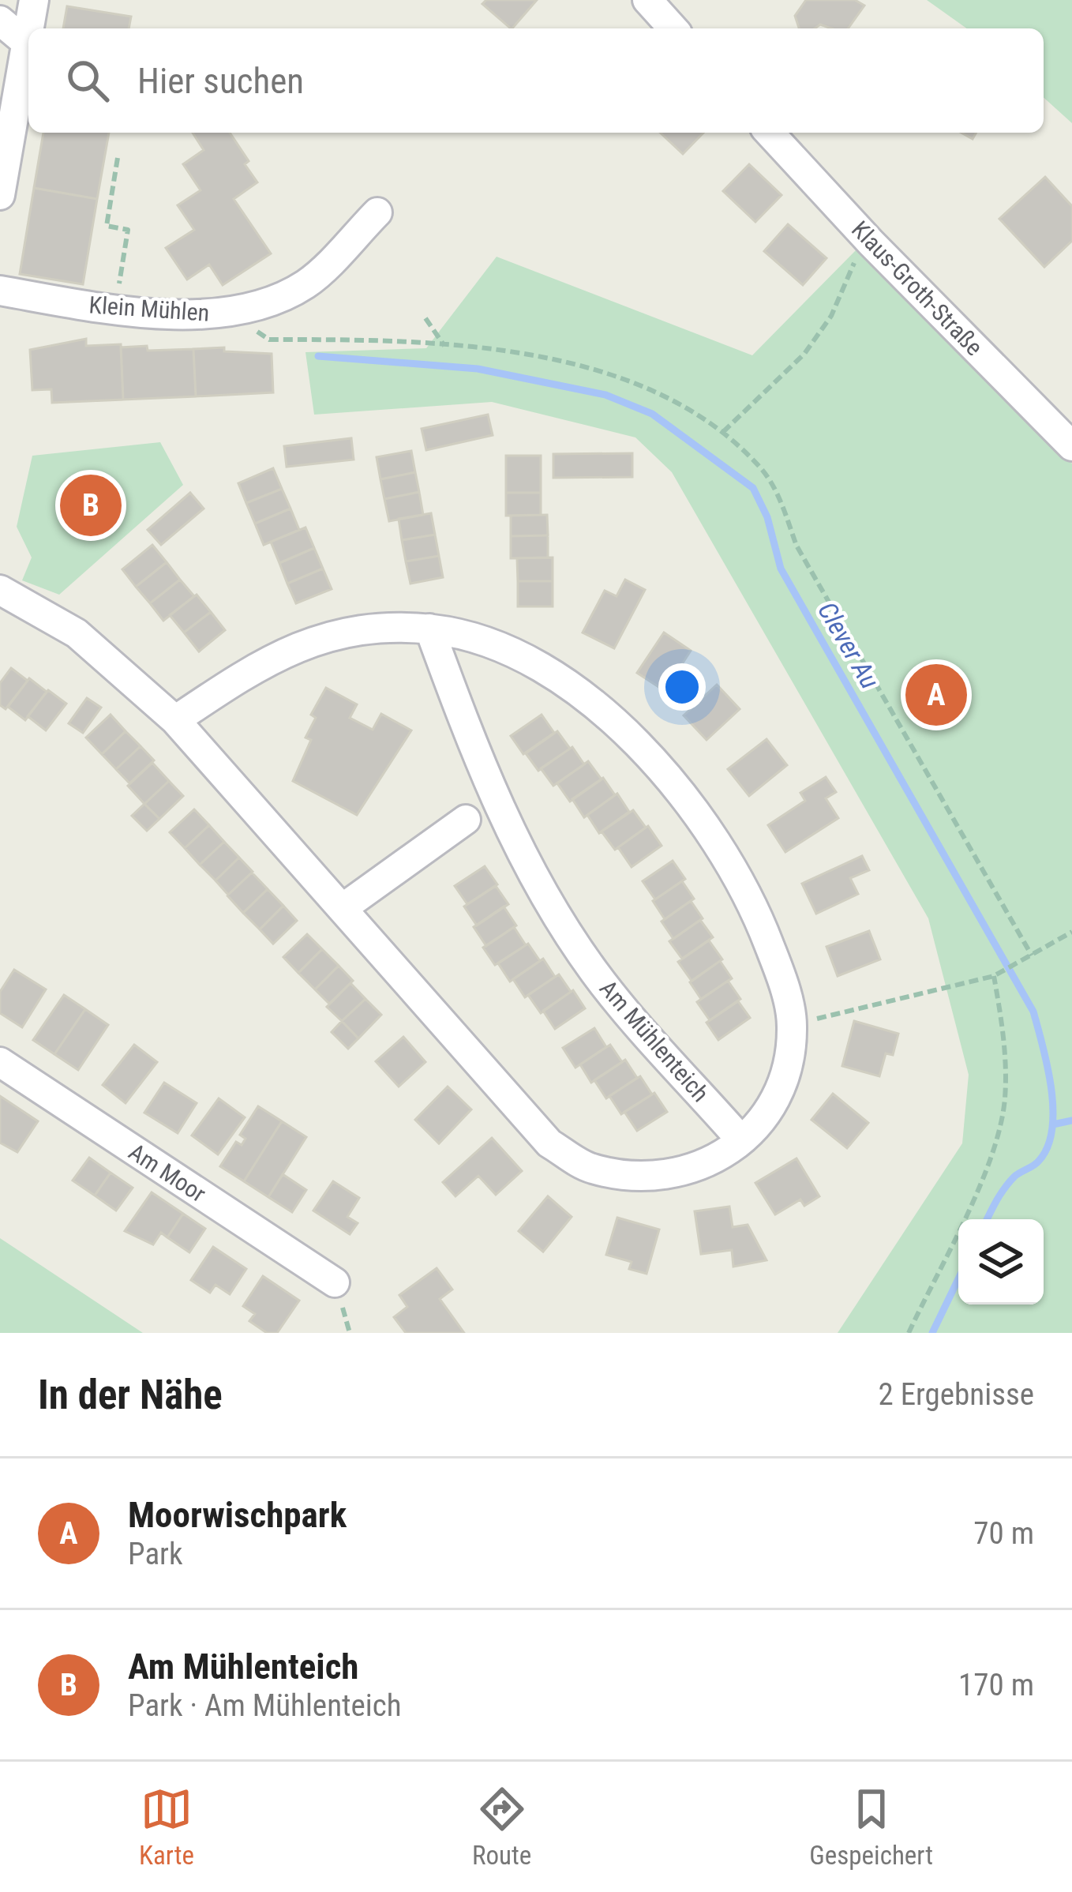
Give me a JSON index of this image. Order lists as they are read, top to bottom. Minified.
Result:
{"streets":{"street":["Klaus-Groth-Straße","Klein Mühlen","Am Mühlenteich","Am Moor"]},"water":["Clever Au"],"page":{"search":"Hier suchen","pins":["B","A"],"heading":["In der Nähe","2 Ergebnisse"],"list":[{"mark":"A","name":"Moorwischpark","note":"Park","value":"70 m"},{"mark":"B","name":"Am Mühlenteich","note":"Park · Am Mühlenteich","value":"170 m"}],"nav":["Karte","Route","Gespeichert"]}}
